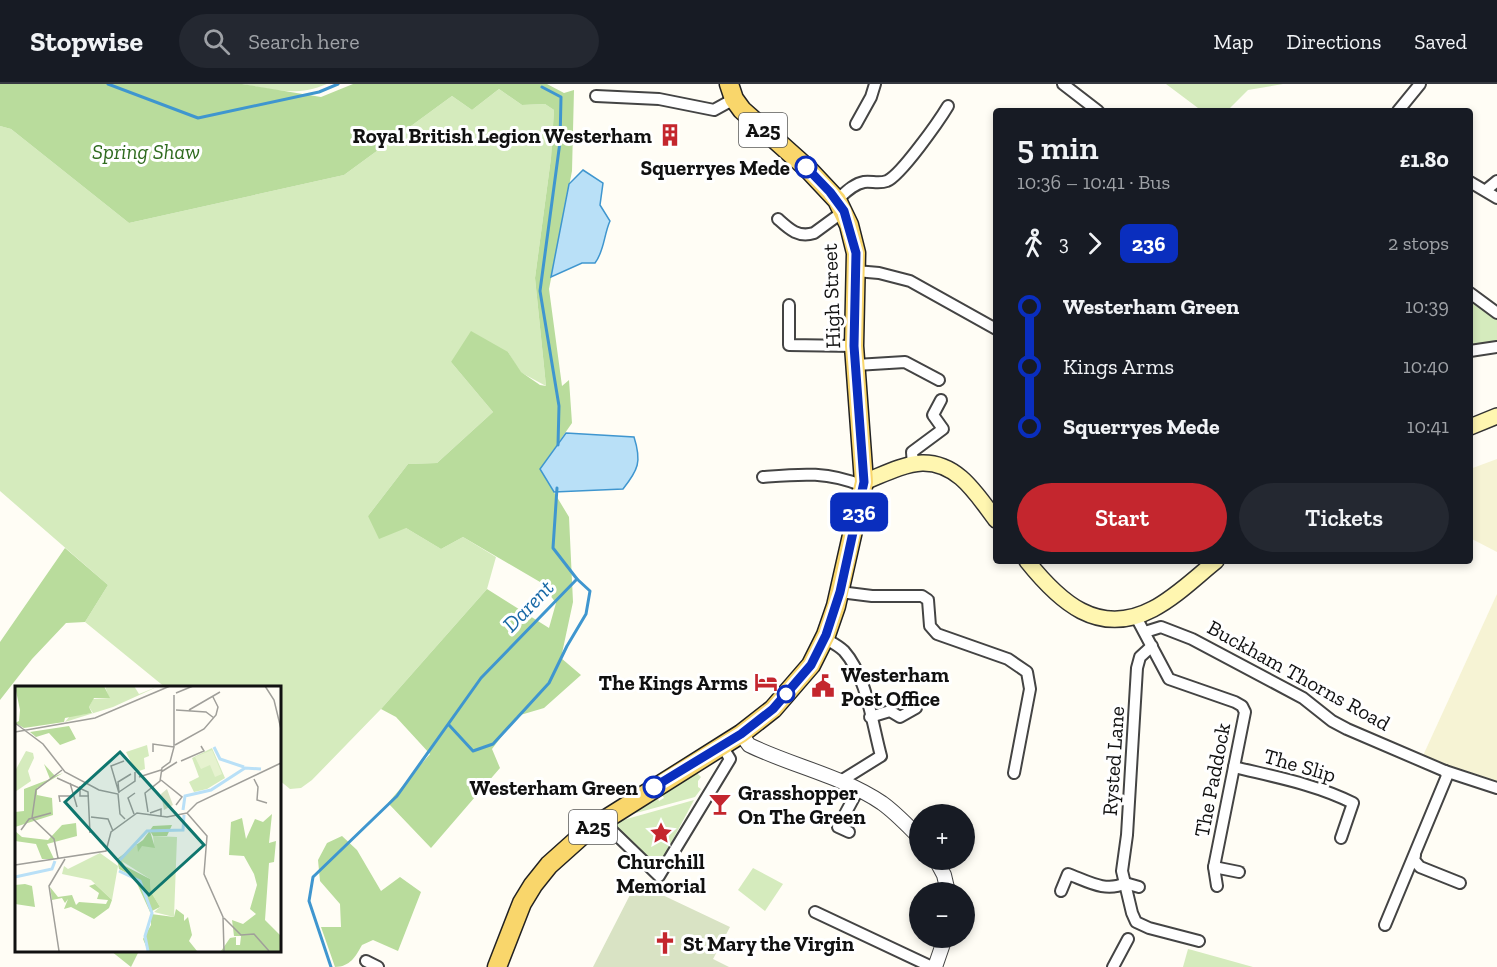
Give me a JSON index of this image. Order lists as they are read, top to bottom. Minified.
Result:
{"streets":{"main road":["A25","High Street"],"street":["Buckham Thorns Road","Rysted Lane","The Slip","The Paddock"]},"crossings":[["A25","High Street"],["Buckham Thorns Road","The Paddock"],["Rysted Lane","The Paddock"],["The Slip","The Paddock"]],"water":["Darent"],"parks":["Spring Shaw"],"places":{"building":["Royal British Legion Westerham"],"other":["Squerryes Mede","Westerham Green"],"hotel":["The Kings Arms"],"public building":["Westerham Post Office"],"bar":["Grasshopper On The Green"],"place":["Churchill Memorial"],"church":["St Mary the Virgin"]},"lines":["bus line 236"],"page":{"header":"Stopwise","search":"Search here","nav":["Map","Directions","Saved"],"on_map":"236","heading":["5 min","10:36 – 10:41 · Bus","£1.80"],"legs":["3","236","2 stops"],"list":[{"name":"Westerham Green","value":"10:39"},{"name":"Kings Arms","value":"10:40"},{"name":"Squerryes Mede","value":"10:41"}],"buttons":["Start","Tickets"],"map_buttons":["+","−"]}}
